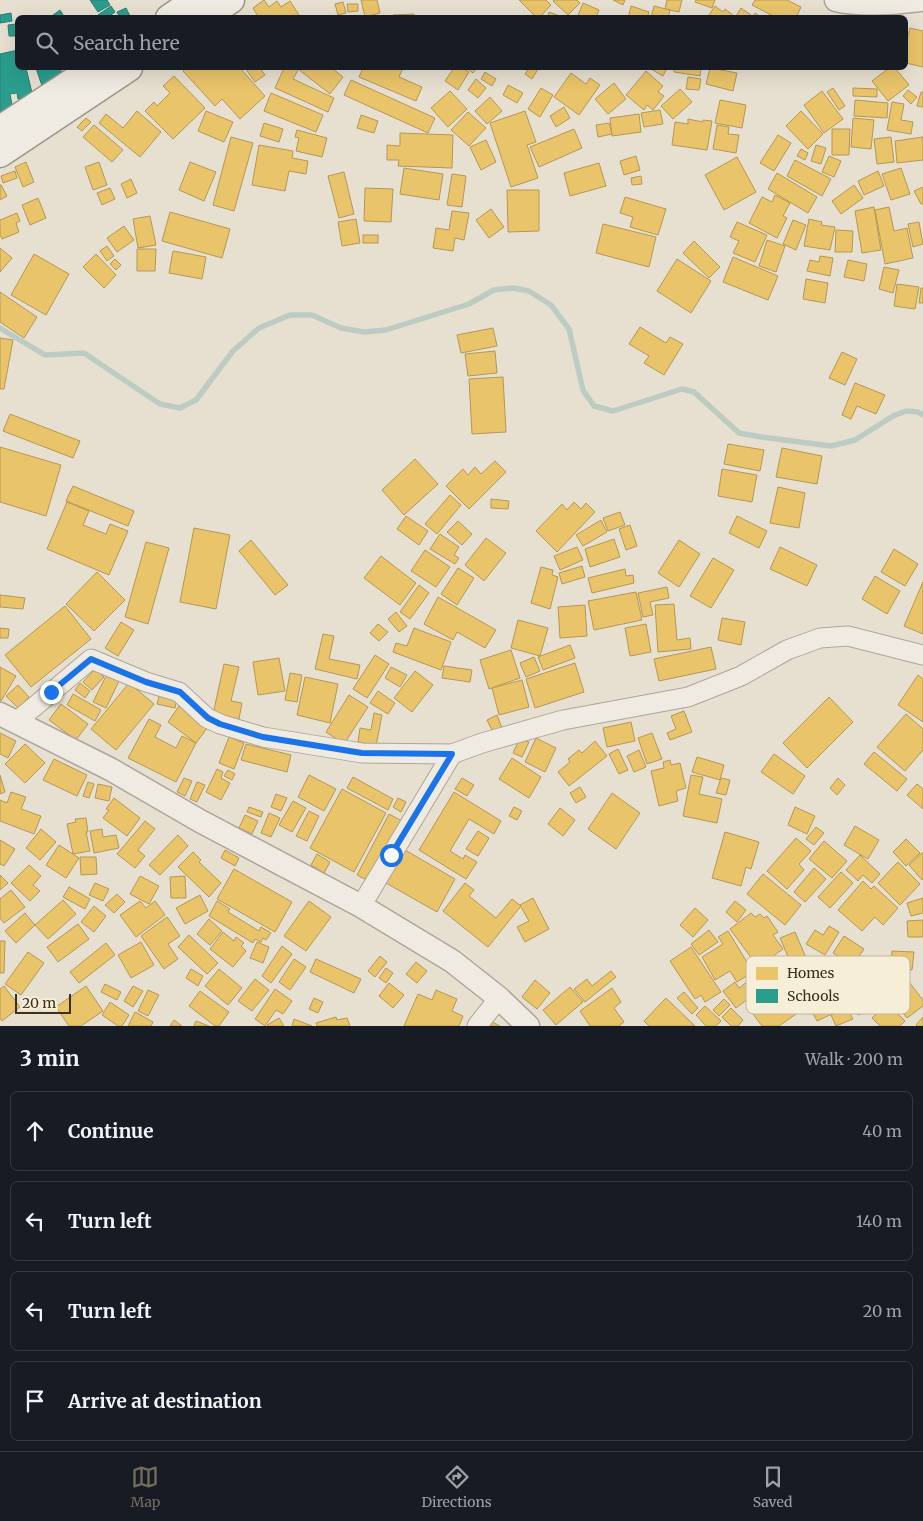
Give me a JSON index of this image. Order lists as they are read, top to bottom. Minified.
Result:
{"legend":["Homes","Schools"],"scale_bar":"20 m","page":{"search":"Search here","scale":"20 m","heading":["3 min","Walk · 200 m"],"list":[["Continue","40 m"],["Turn left","140 m"],["Turn left","20 m"],"Arrive at destination"],"nav":["Map","Directions","Saved"]}}
